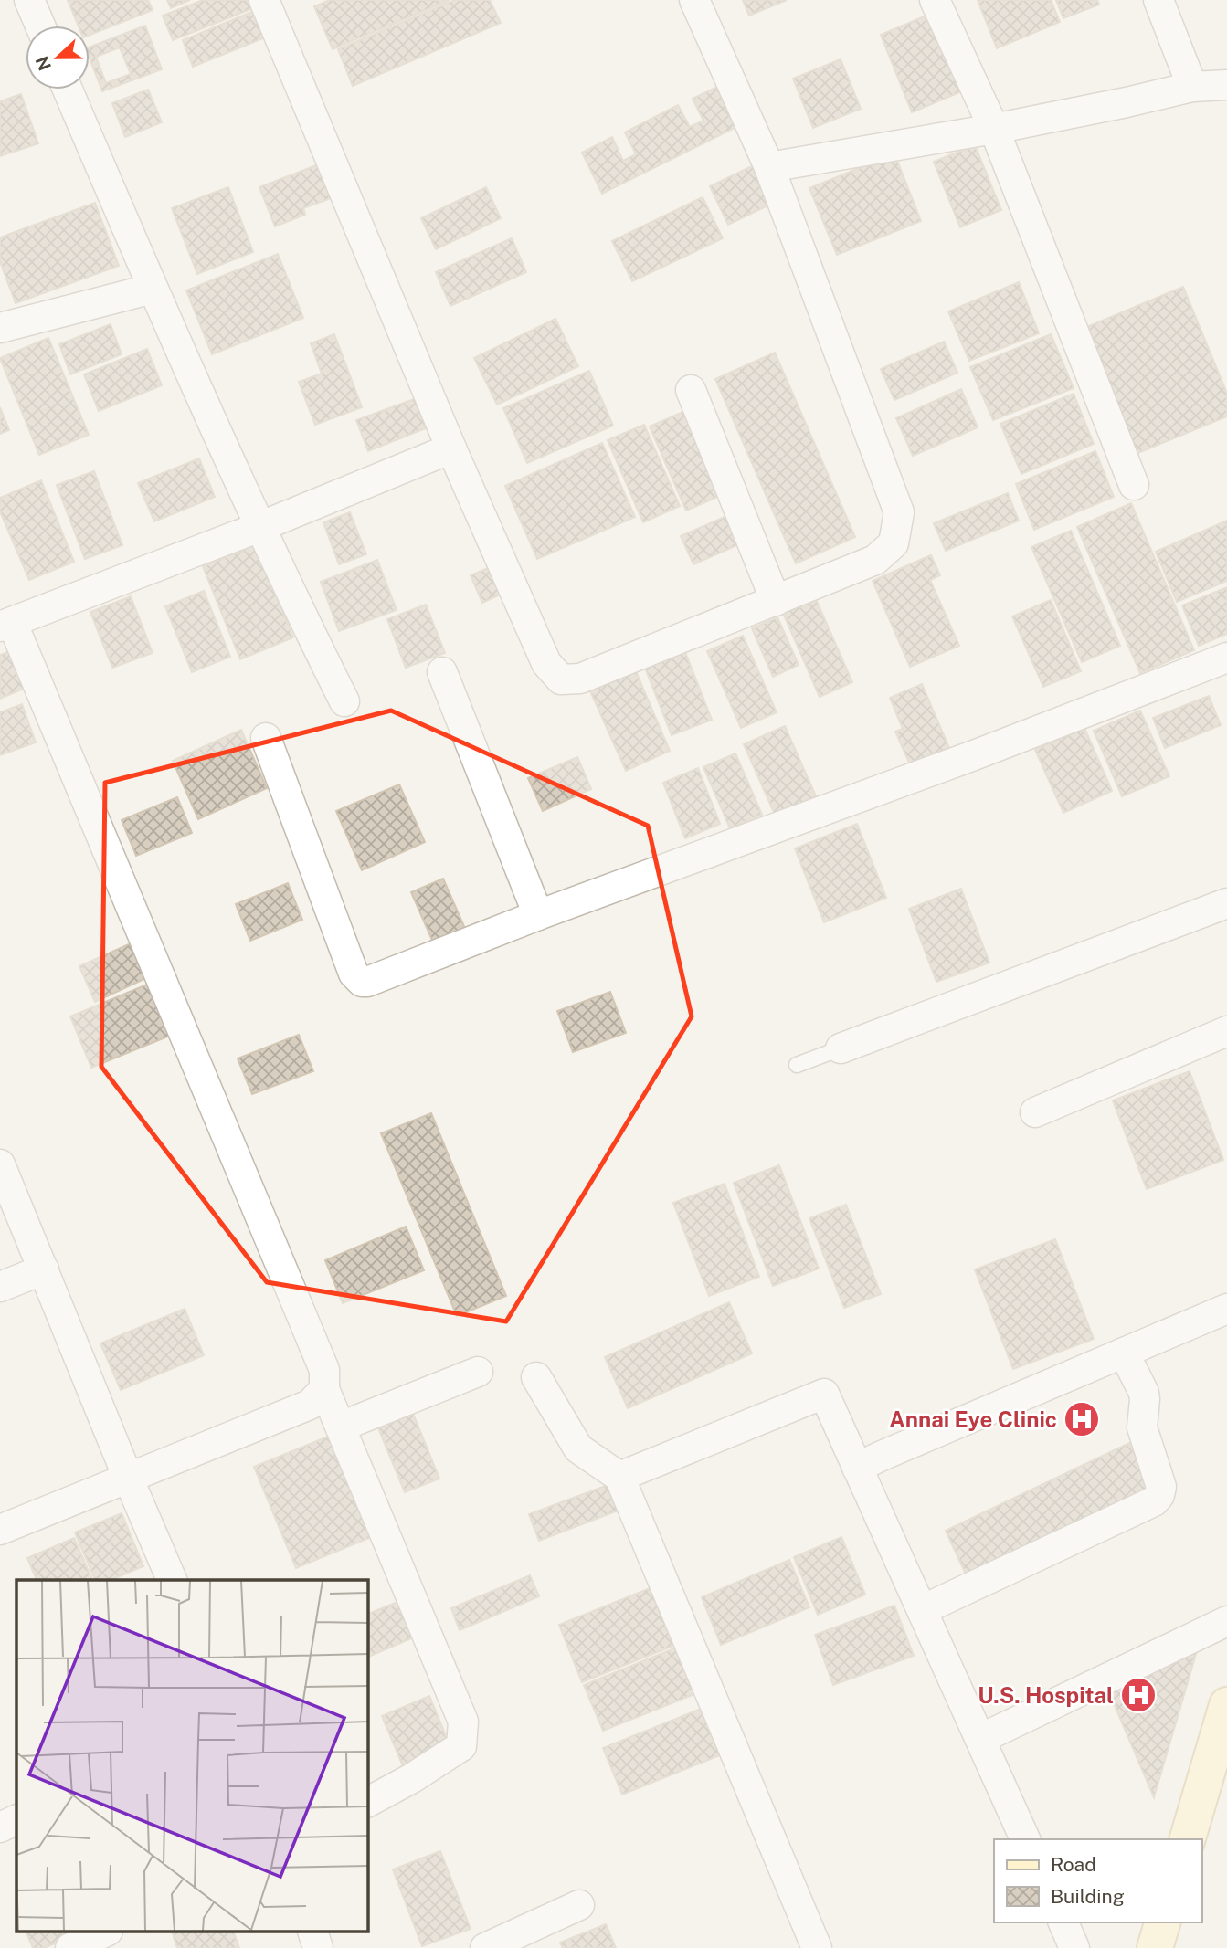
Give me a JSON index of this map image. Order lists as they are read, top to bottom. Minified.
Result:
{"places":{"hospital":["Annai Eye Clinic","U.S. Hospital"]},"legend":["Road","Building"],"north":"left"}
